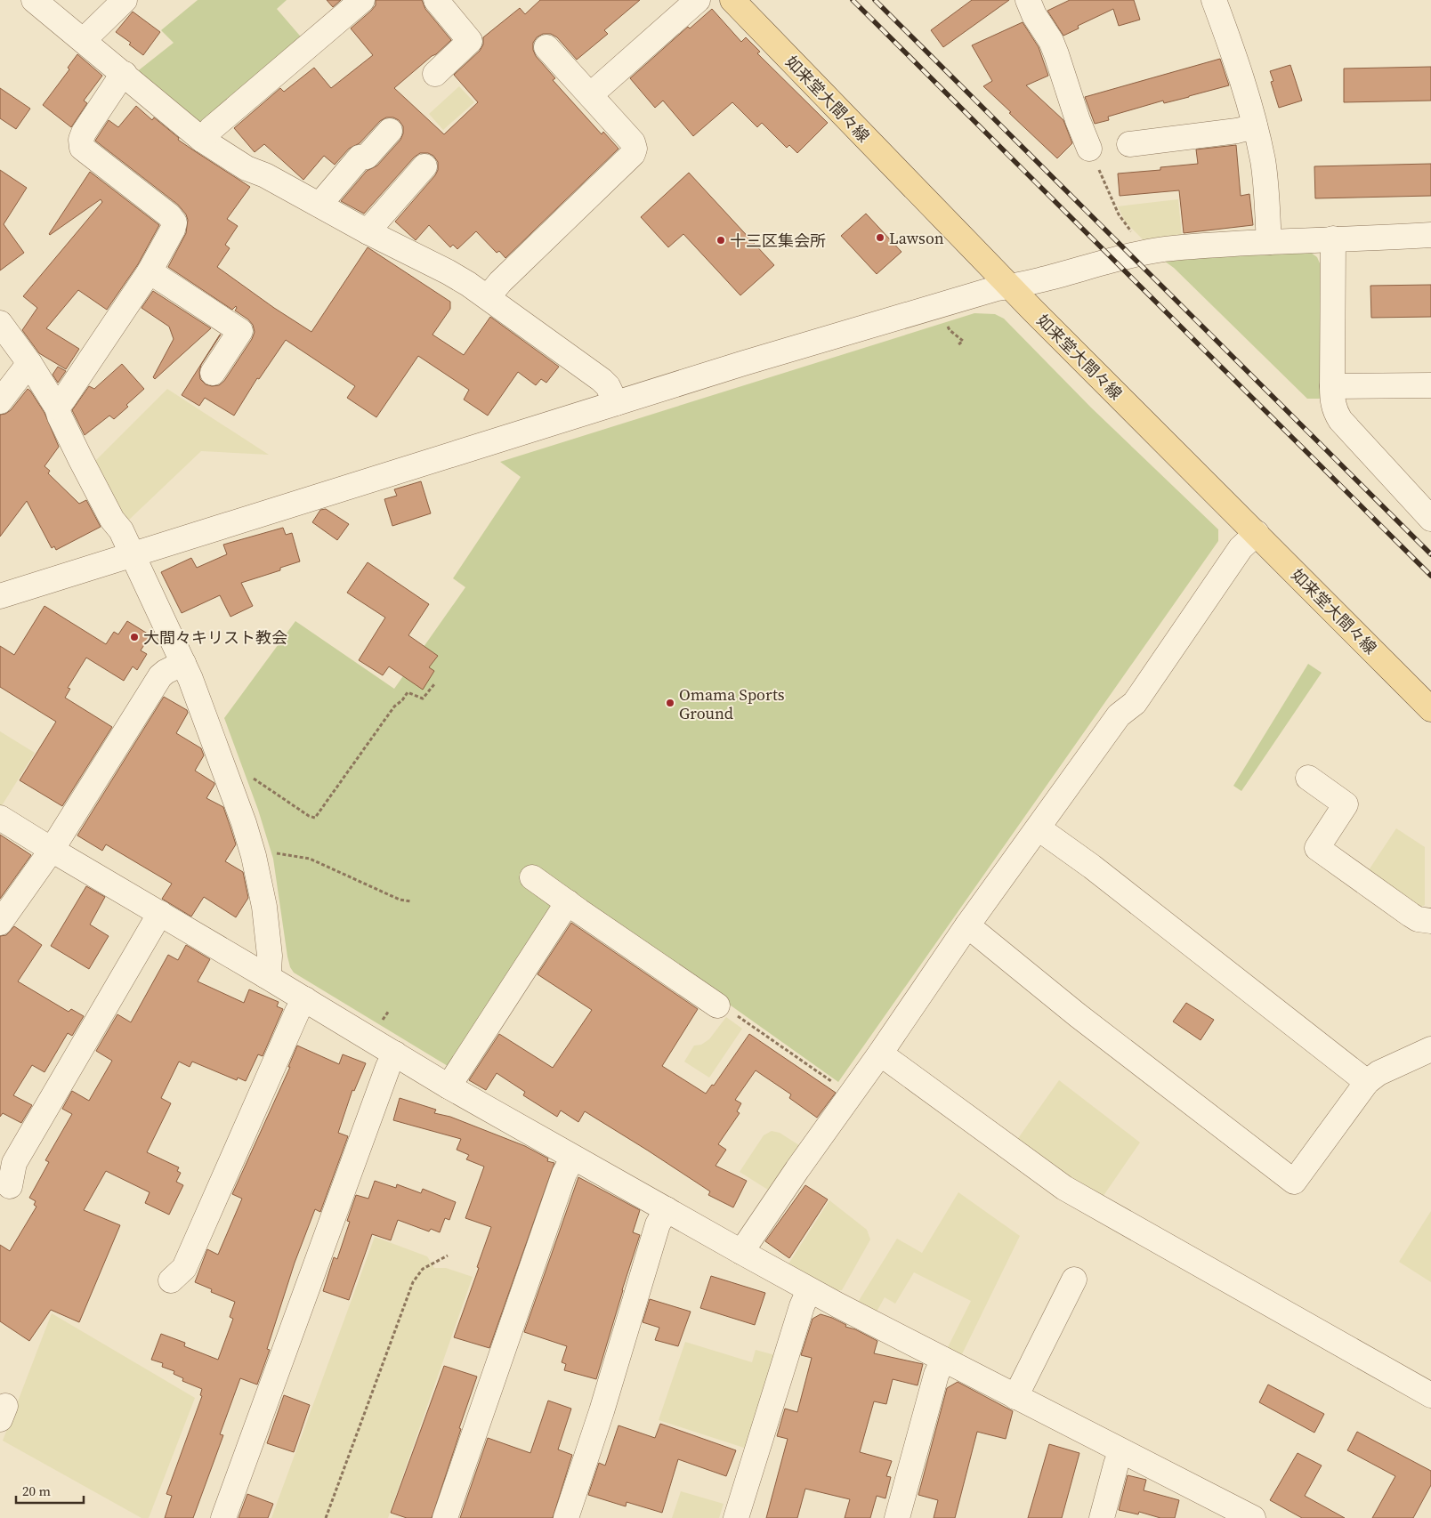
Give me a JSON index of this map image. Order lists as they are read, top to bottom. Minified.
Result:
{"streets":{"main road":["如来堂大間々線"]},"places":["Lawson","十三区集会所","大間々キリスト教会","Omama Sports Ground"],"scale_bar":"20 m"}
